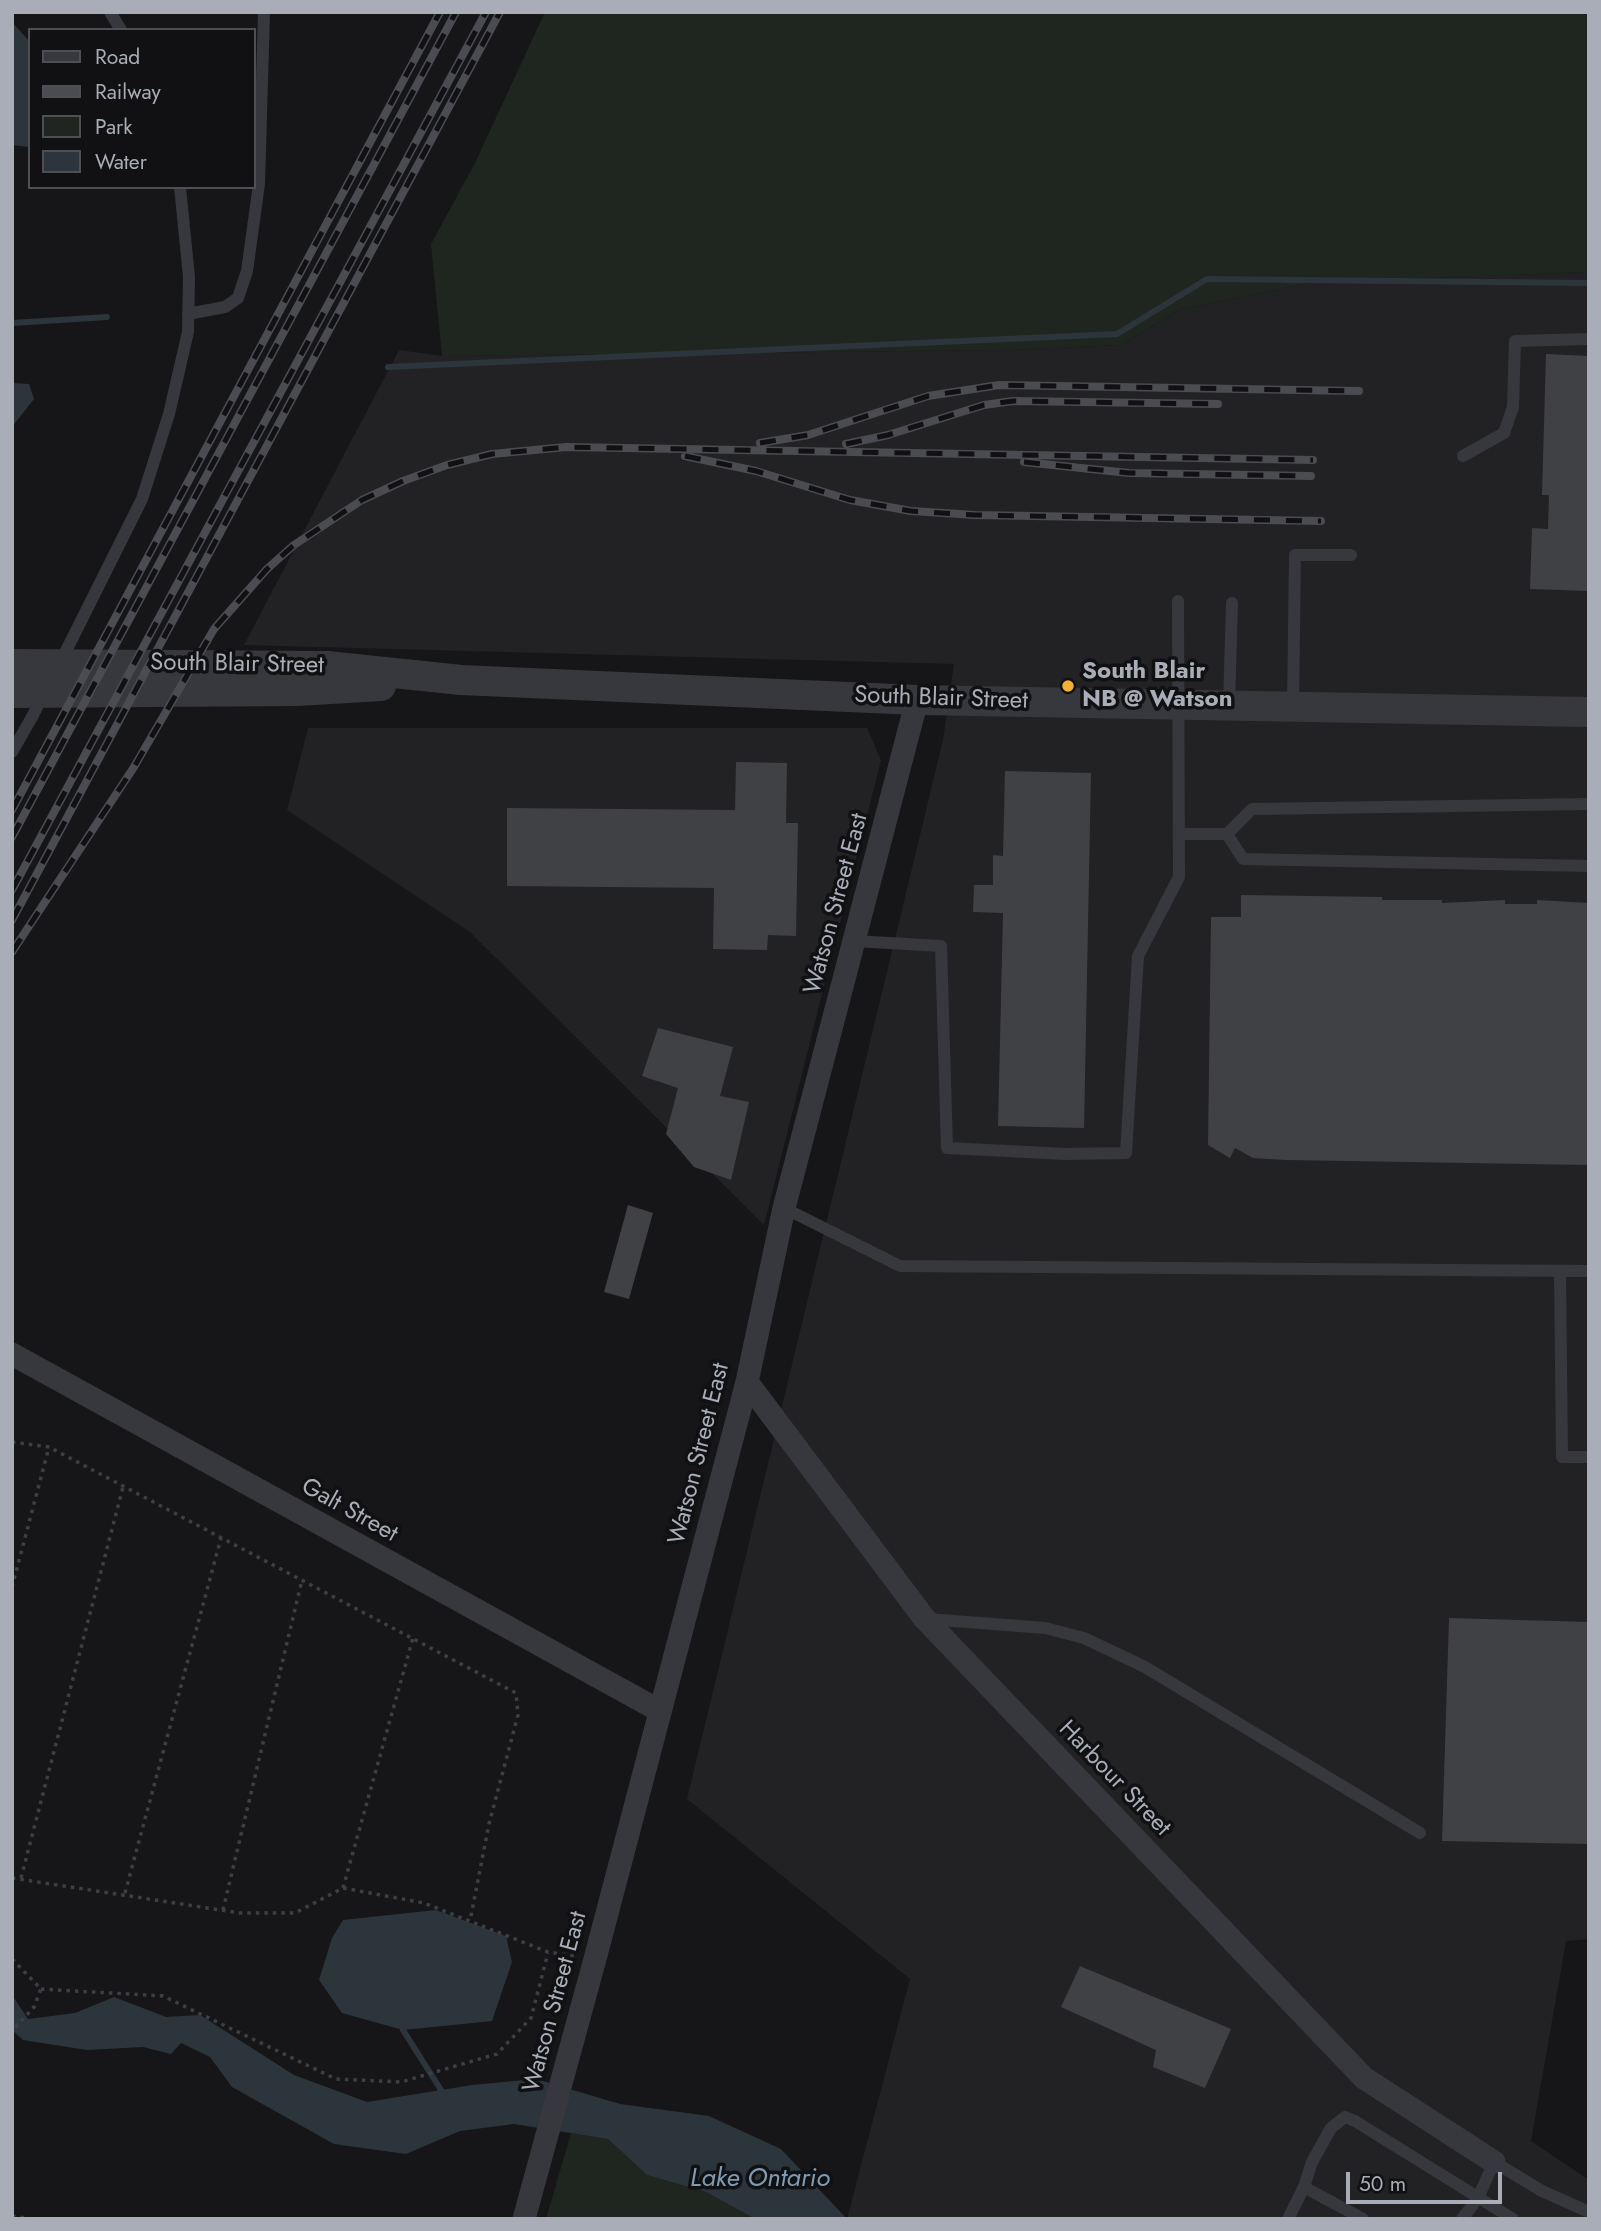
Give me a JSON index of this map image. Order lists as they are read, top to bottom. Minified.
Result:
{"streets":{"street":["South Blair Street","Watson Street East","Galt Street","Harbour Street"]},"crossings":[["South Blair Street","Watson Street East"],["Watson Street East","Galt Street"],["Watson Street East","Harbour Street"]],"water":["Lake Ontario"],"places":["South Blair NB @ Watson"],"legend":["Road","Railway","Park","Water"],"scale_bar":"50 m"}
